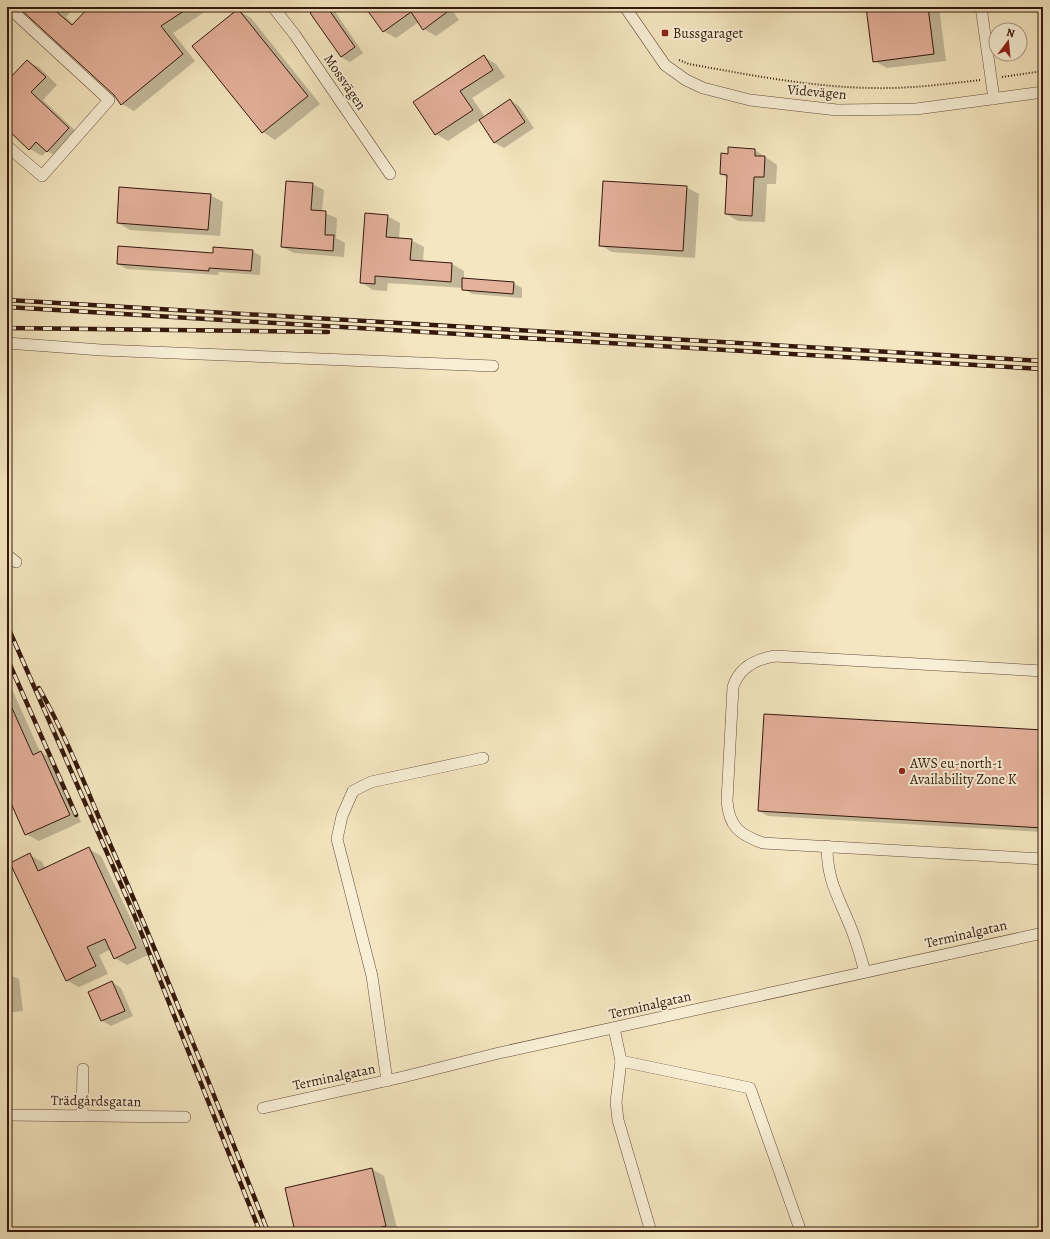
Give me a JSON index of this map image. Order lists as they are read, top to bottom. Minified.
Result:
{"streets":{"street":["Mossvägen","Videvägen","Terminalgatan","Trädgårdsgatan"]},"places":{"transit":["Bussgaraget"],"other":["AWS eu-north-1 Availability Zone K"]},"north":"top"}
